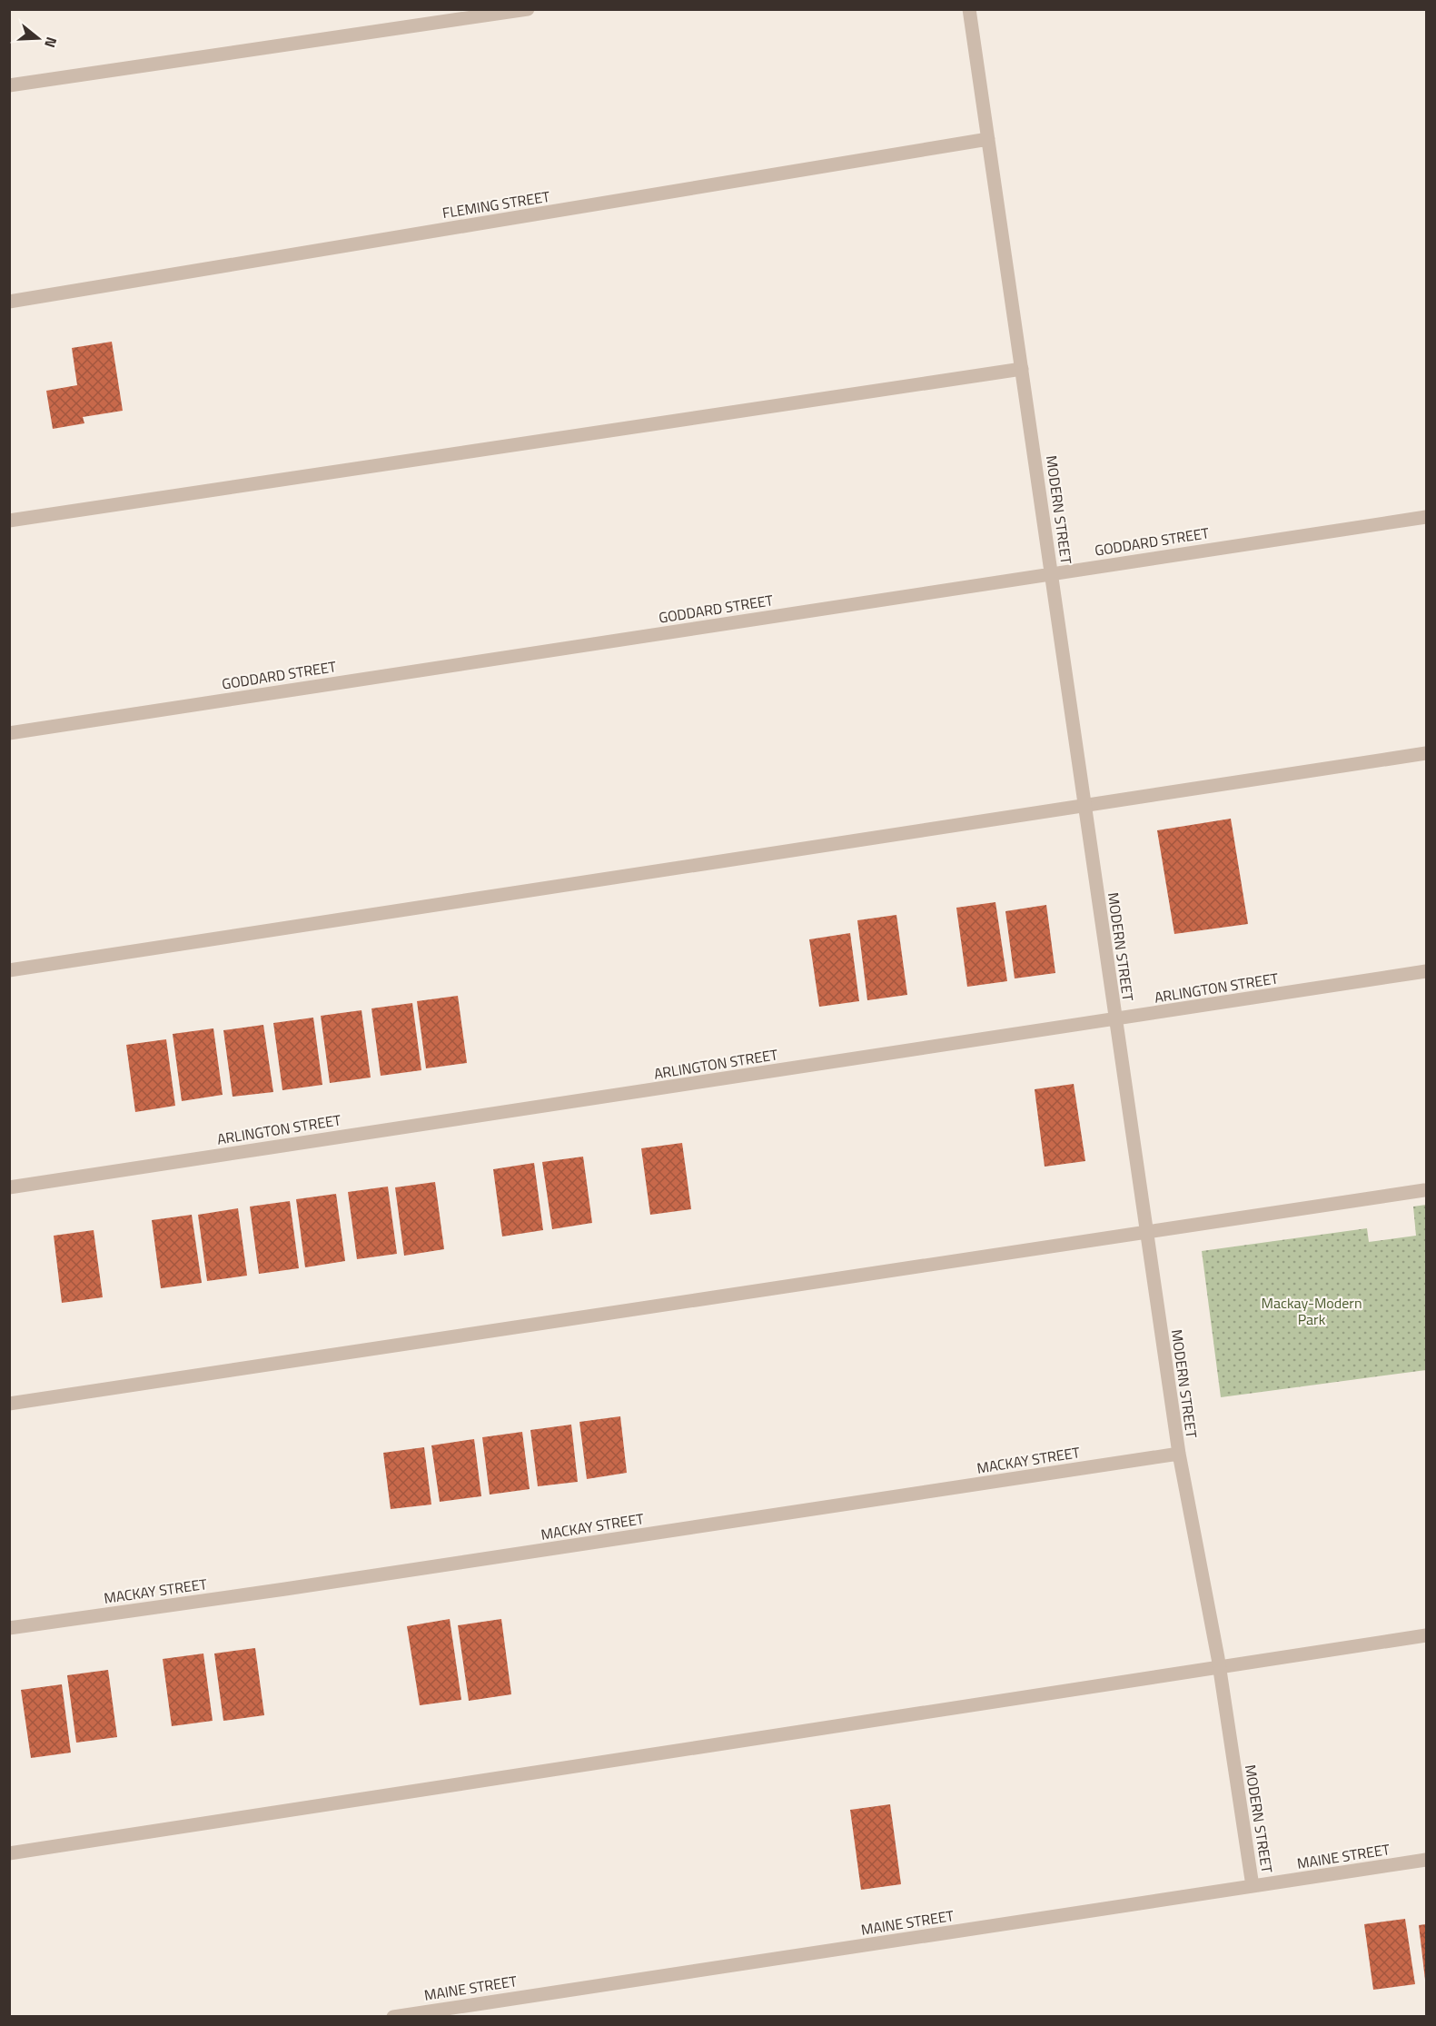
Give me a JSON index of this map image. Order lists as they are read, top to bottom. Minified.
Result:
{"streets":{"street":["FLEMING STREET","MODERN STREET","GODDARD STREET","ARLINGTON STREET","MACKAY STREET","MAINE STREET"]},"crossings":[["FLEMING STREET","MODERN STREET"],["MODERN STREET","GODDARD STREET"],["MODERN STREET","ARLINGTON STREET"],["MODERN STREET","MACKAY STREET"],["MODERN STREET","MAINE STREET"]],"parks":["Mackay-Modern Park"],"north":"right"}
